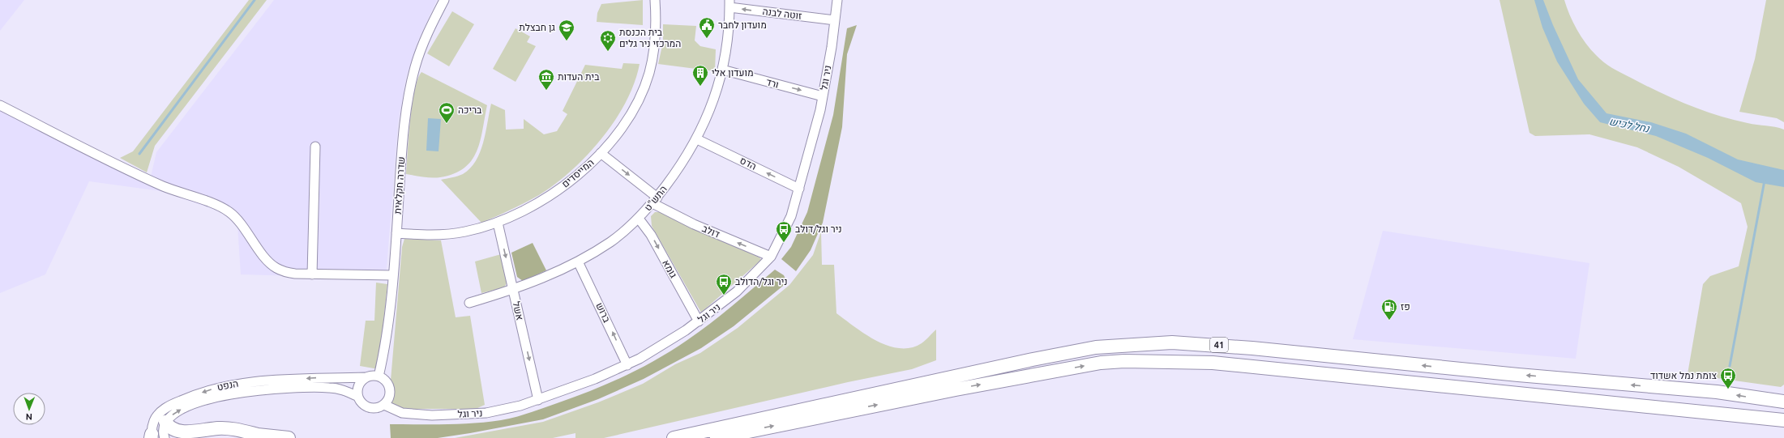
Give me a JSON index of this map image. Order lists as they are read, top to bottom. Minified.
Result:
{"streets":{"highway":["41"],"street":["זוטה לבנה","ניר וגל","ורד","הדס","המייסדים","שדרה חקלאית","התש\"ט","דולב","גומא","אשל","ברוש","הנפט"]},"crossings":[["זוטה לבנה","ניר וגל"],["זוטה לבנה","התש\"ט"],["ניר וגל","ורד"],["ניר וגל","הדס"],["ניר וגל","שדרה חקלאית"],["ניר וגל","דולב"],["ניר וגל","גומא"],["ניר וגל","אשל"],["ניר וגל","ברוש"],["ניר וגל","הנפט"],["ורד","התש\"ט"],["הדס","התש\"ט"],["המייסדים","שדרה חקלאית"],["המייסדים","דולב"],["המייסדים","אשל"],["שדרה חקלאית","הנפט"],["התש\"ט","דולב"],["התש\"ט","גומא"],["התש\"ט","אשל"],["התש\"ט","ברוש"]],"one_way":["זוטה לבנה","ורד","הדס","גומא","אשל","ברוש"],"water":["נחל לכיש"],"places":{"public building":["מועדון לחבר"],"school or university":["גן חבצלת"],"synagogue":["בית הכנסת המרכזי ניר גלים"],"building":["מועדון אלי"],"museum":["בית העדות"],"sports":["בריכה"],"bus stop":["ניר וגל/דולב","ניר וגל/הדולב","צומת נמל אשדוד"],"fuel station":["פז"]},"north":"bottom"}
